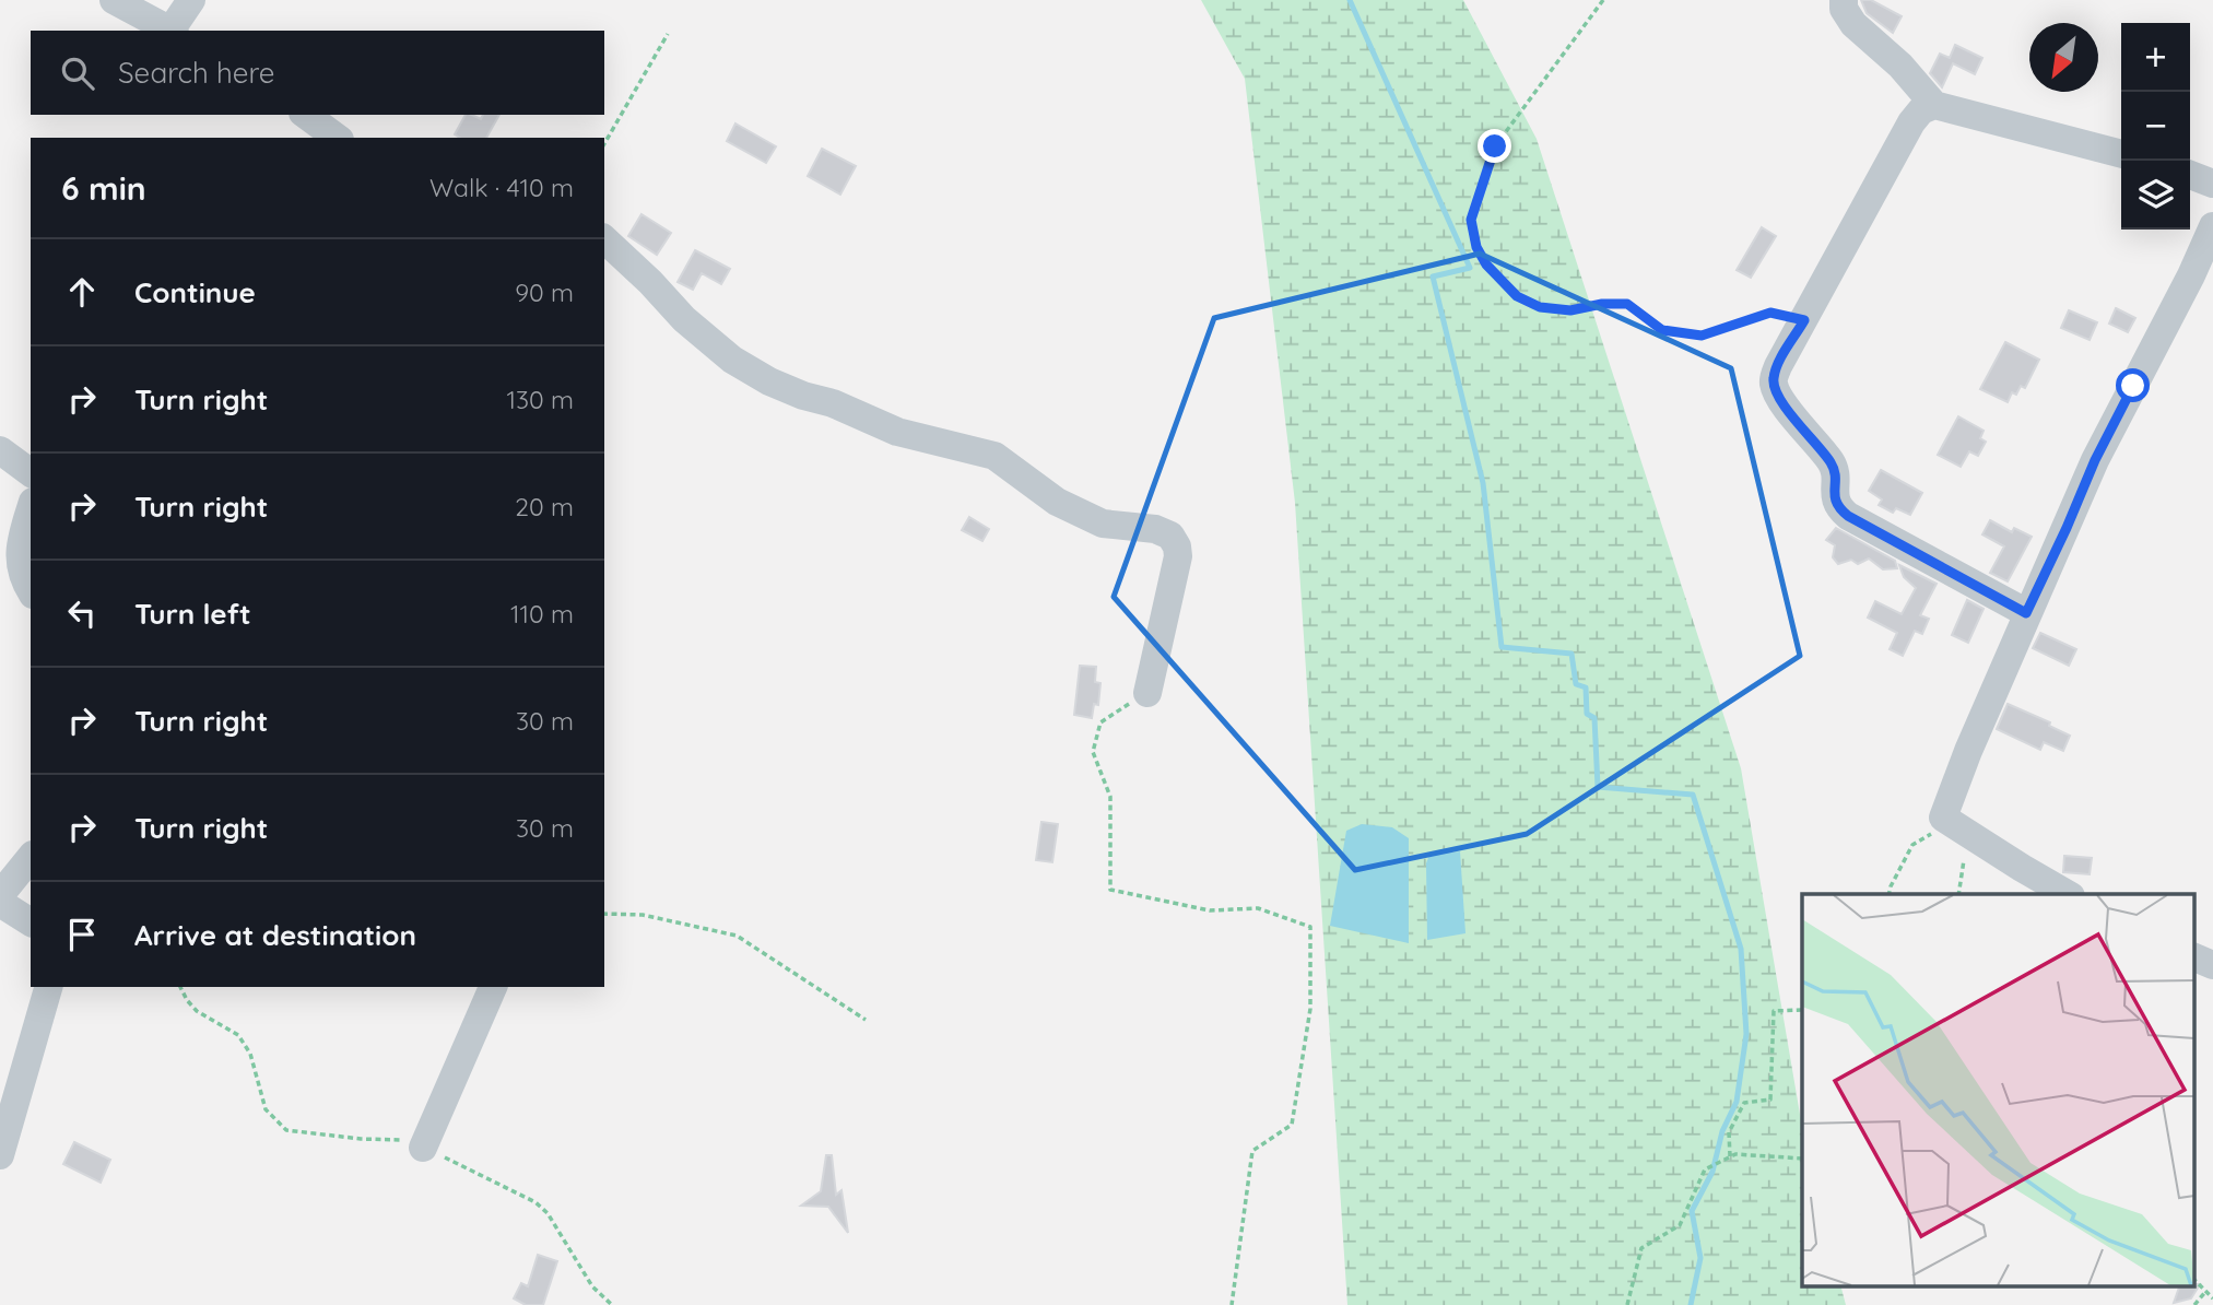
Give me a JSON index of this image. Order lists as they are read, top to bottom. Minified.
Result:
{"north":"bottom left","page":{"map_buttons":["+","−"],"search":"Search here","heading":["6 min","Walk · 410 m"],"list":[["Continue","90 m"],["Turn right","130 m"],["Turn right","20 m"],["Turn left","110 m"],["Turn right","30 m"],["Turn right","30 m"],"Arrive at destination"]}}
